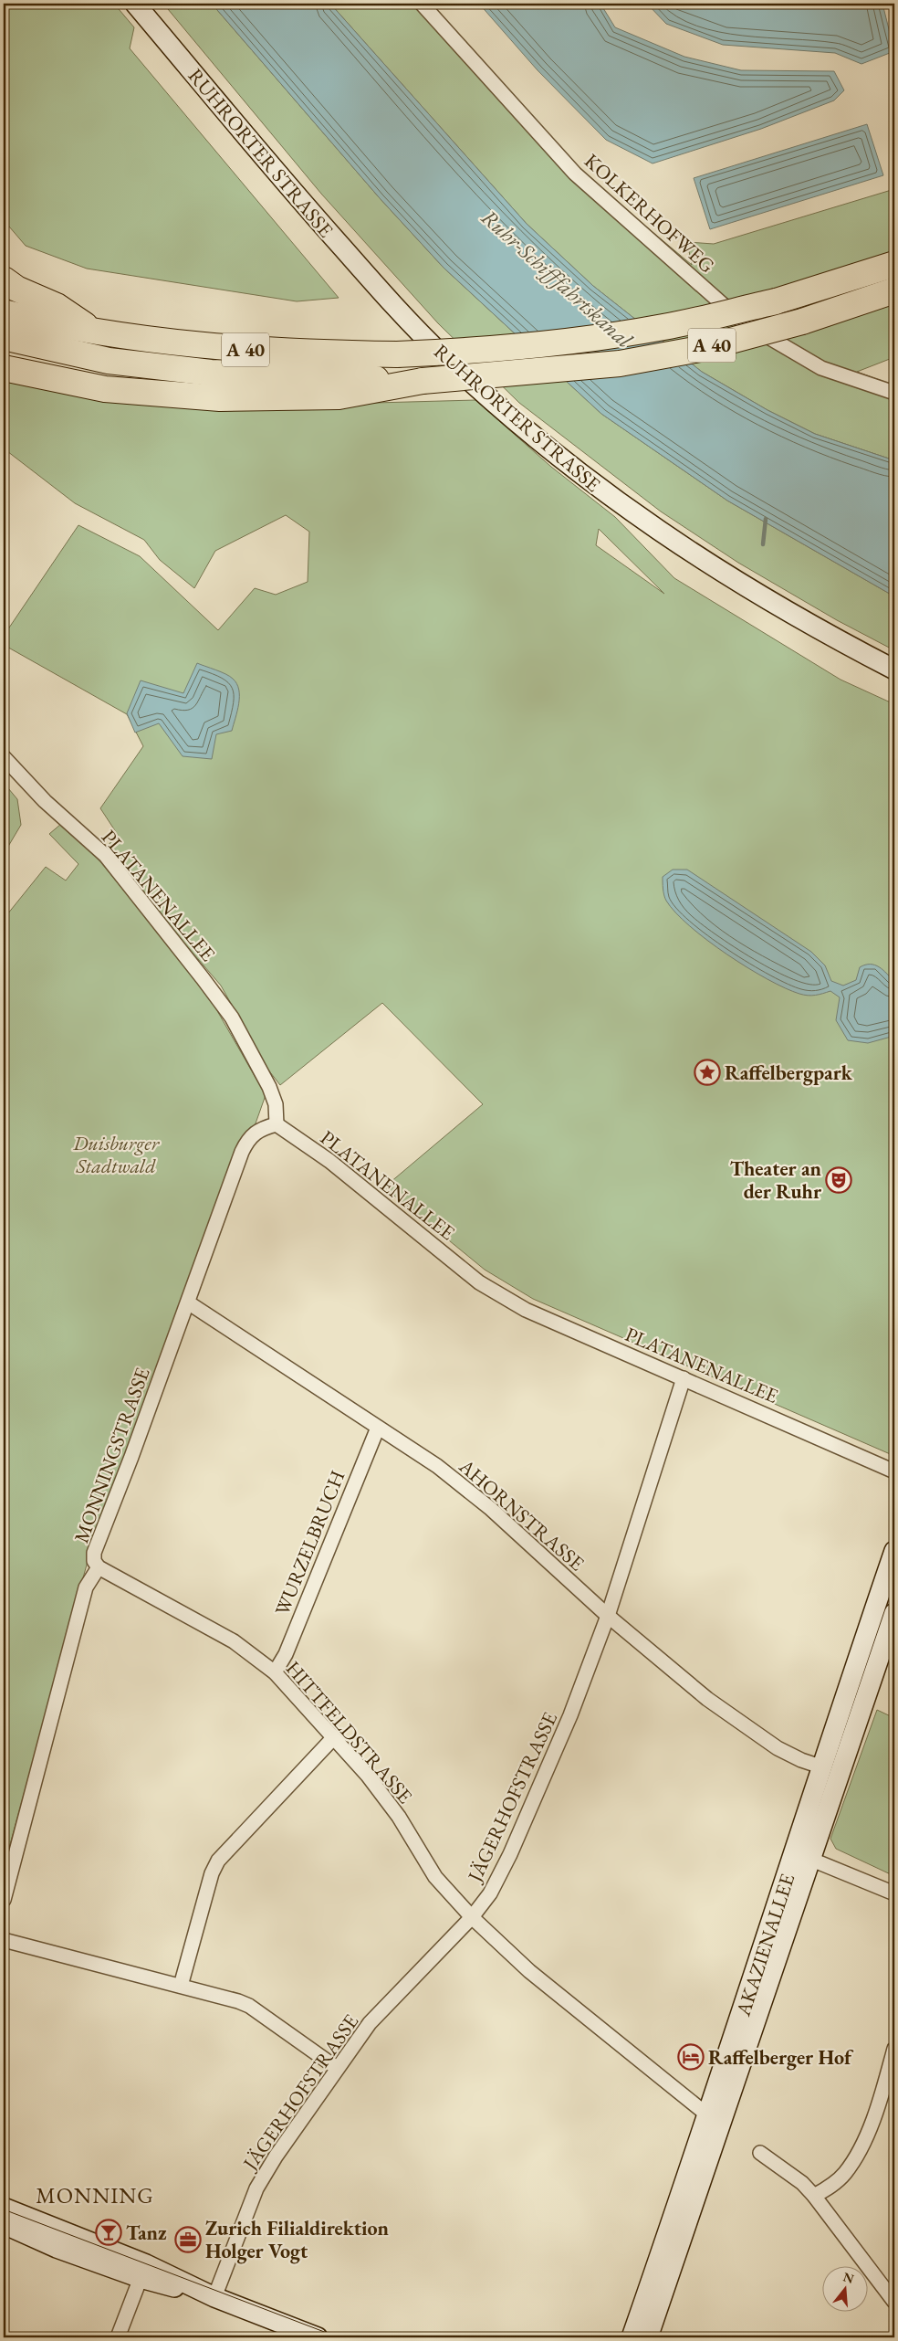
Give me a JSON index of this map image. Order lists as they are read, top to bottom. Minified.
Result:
{"streets":{"highway":["A 40"],"main road":["RUHRORTER STRASSE","AKAZIENALLEE"],"street":["KOLKERHOFWEG","PLATANENALLEE","MONNINGSTRASSE","AHORNSTRASSE","WURZELBRUCH","HITTFELDSTRASSE","JÄGERHOFSTRASSE"]},"crossings":[["PLATANENALLEE","MONNINGSTRASSE"],["PLATANENALLEE","JÄGERHOFSTRASSE"],["MONNINGSTRASSE","AHORNSTRASSE"],["MONNINGSTRASSE","HITTFELDSTRASSE"],["AHORNSTRASSE","WURZELBRUCH"],["AHORNSTRASSE","JÄGERHOFSTRASSE"],["AHORNSTRASSE","AKAZIENALLEE"],["WURZELBRUCH","HITTFELDSTRASSE"],["HITTFELDSTRASSE","JÄGERHOFSTRASSE"],["HITTFELDSTRASSE","AKAZIENALLEE"]],"districts":["MONNING"],"water":["Ruhr-Schifffahrtskanal"],"parks":["Duisburger Stadtwald"],"places":{"place":["Raffelbergpark"],"theatre":["Theater an der Ruhr"],"hotel":["Raffelberger Hof"],"bar":["Tanz"],"office":["Zurich Filialdirektion Holger Vogt"]},"north":"top"}
